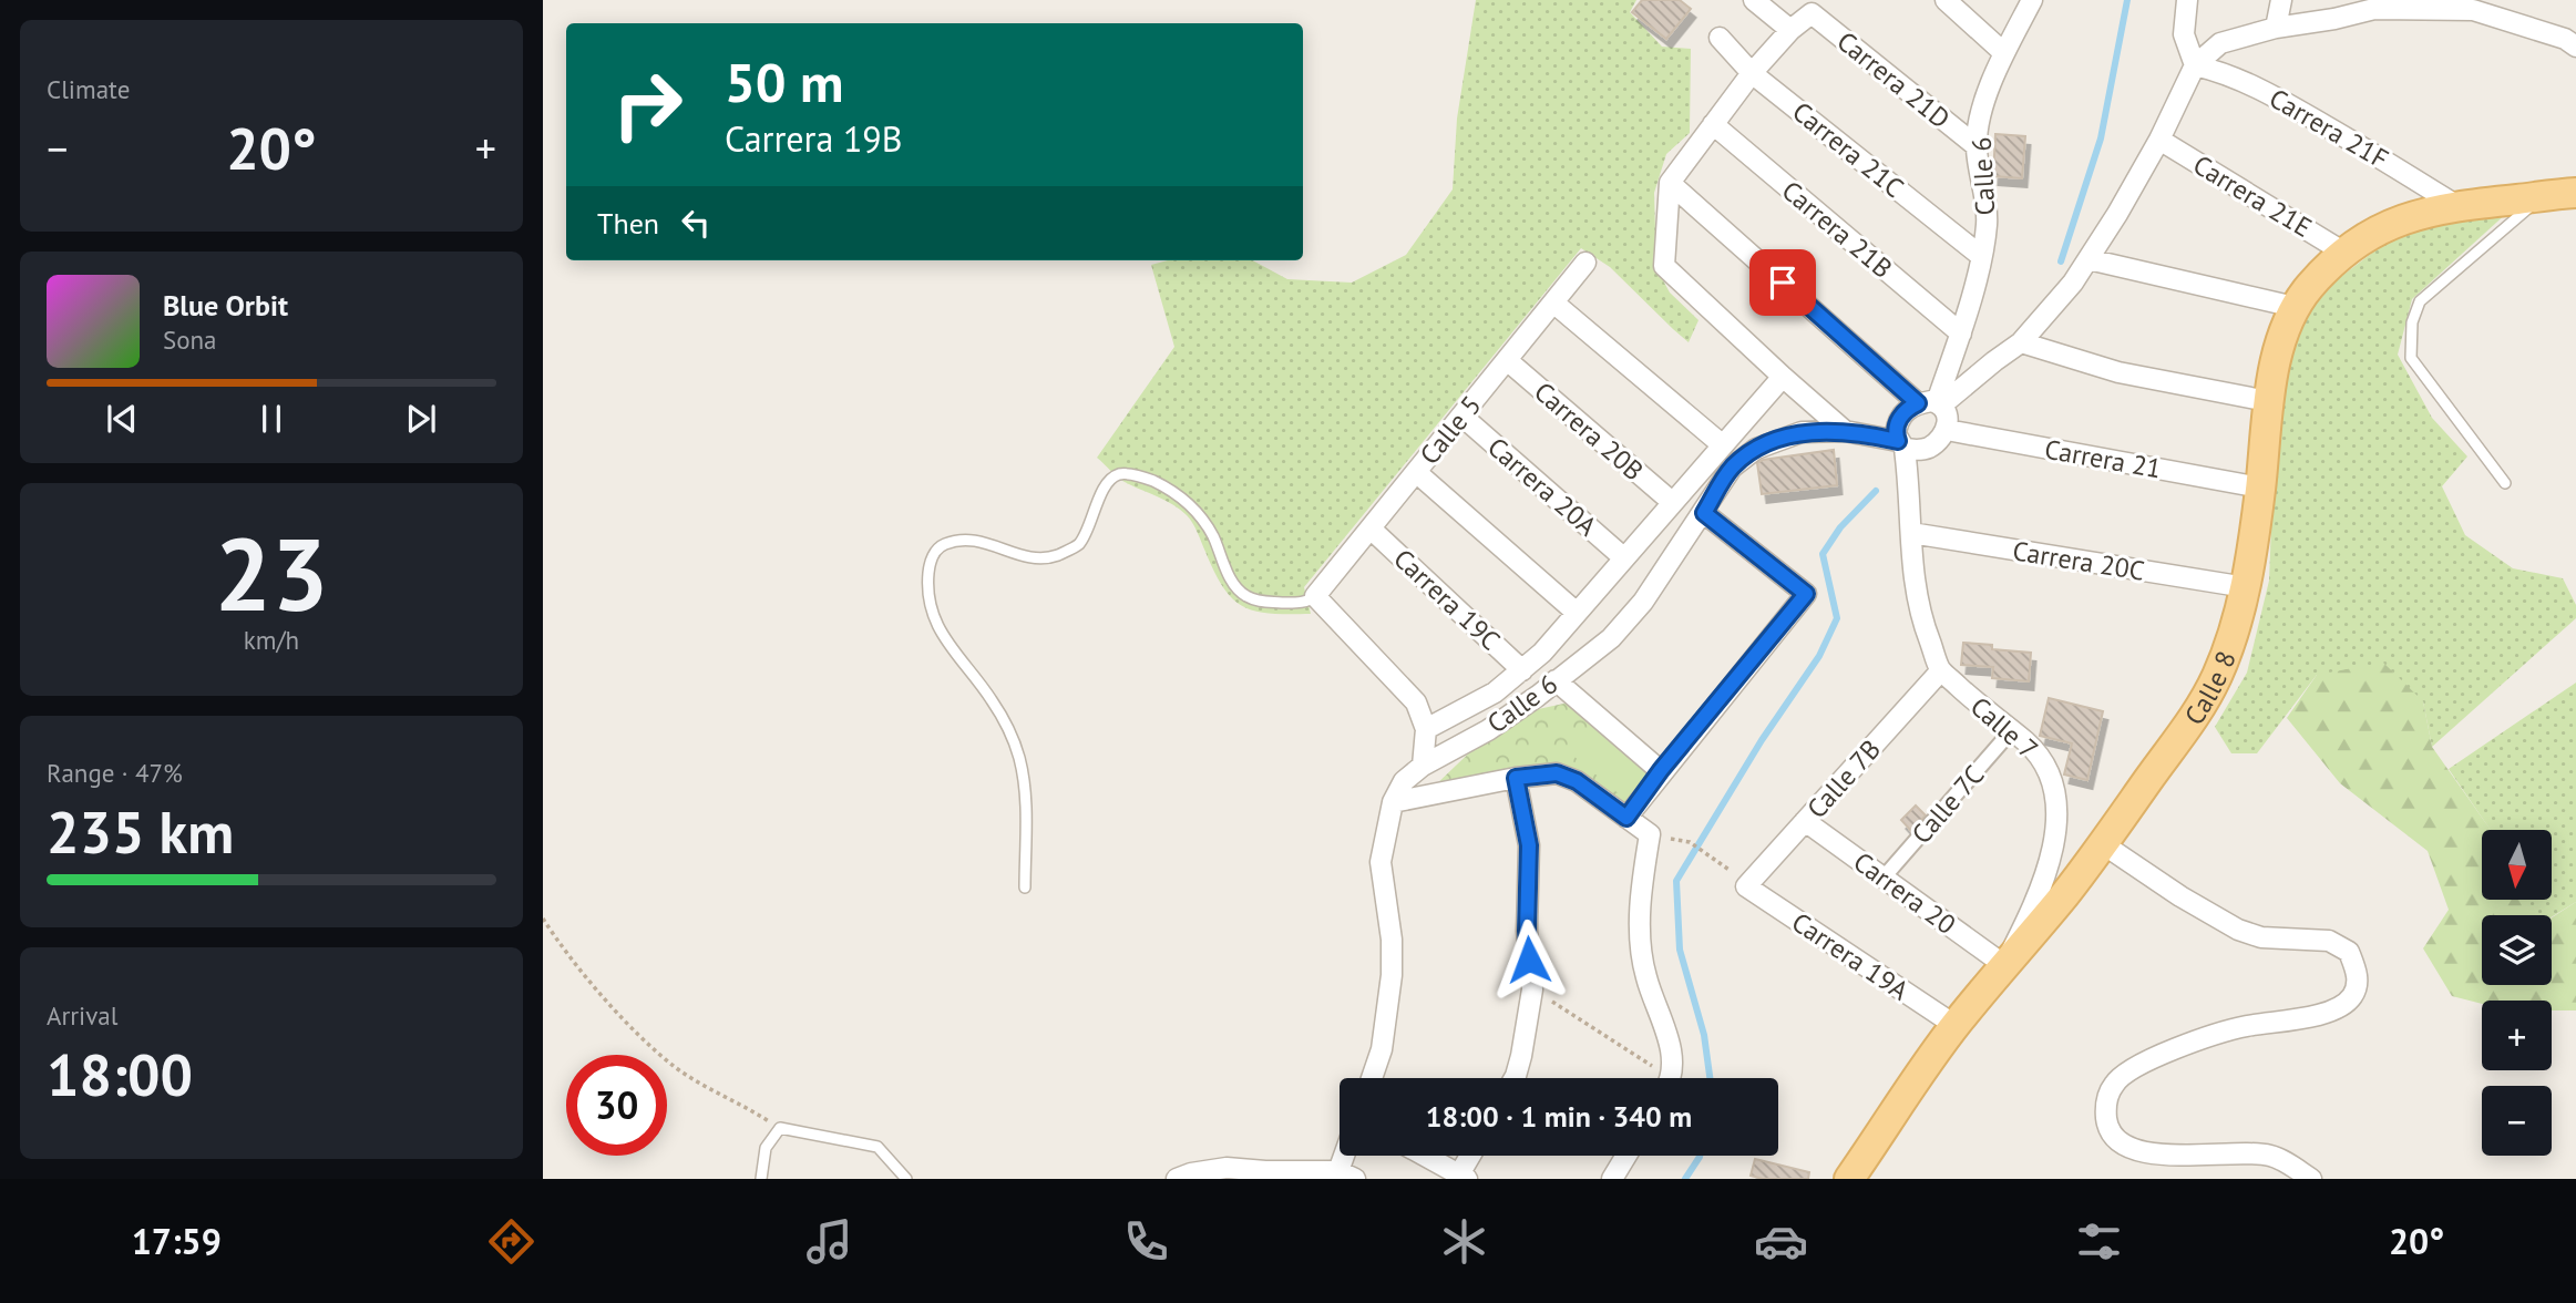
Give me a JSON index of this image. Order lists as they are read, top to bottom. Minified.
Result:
{"streets":{"main road":["Calle 8"],"street":["Carrera 21D","Carrera 21F","Carrera 21C","Calle 6","Carrera 21E","Carrera 21B","Calle 5","Carrera 20B","Carrera 21","Carrera 20A","Carrera 20C","Carrera 19C","Calle 7","Calle 7B","Calle 7C","Carrera 20","Carrera 19A"]},"crossings":[["Carrera 21D","Calle 6"],["Carrera 21F","Calle 8"],["Carrera 21C","Calle 6"],["Calle 6","Carrera 21B"],["Calle 6","Carrera 21"],["Calle 6","Calle 7"],["Carrera 21E","Calle 8"],["Calle 5","Carrera 20B"],["Calle 5","Carrera 20A"],["Calle 5","Carrera 19C"],["Carrera 21","Calle 8"],["Carrera 21","Calle 7"],["Carrera 20C","Calle 8"],["Carrera 20C","Calle 7"],["Calle 8","Calle 7"],["Calle 8","Carrera 20"],["Calle 8","Carrera 19A"],["Calle 7","Calle 7B"],["Calle 7","Calle 7C"],["Calle 7","Carrera 20"],["Calle 7B","Carrera 20"],["Calle 7B","Carrera 19A"],["Calle 7C","Carrera 20"]],"north":"bottom","page":{"tile":["Climate",["23","km/h"],["Range · 47%","235 km"],["Arrival","18:00"]],"turn":["50 m","Carrera 19B"],"heat":["−","20°","+"],"then":"Then","song":["Blue Orbit","Sona"],"map_buttons":["+","−"],"limit":"30","trip":"18:00 · 1 min · 340 m","tabs":["17:59","20°"]}}
